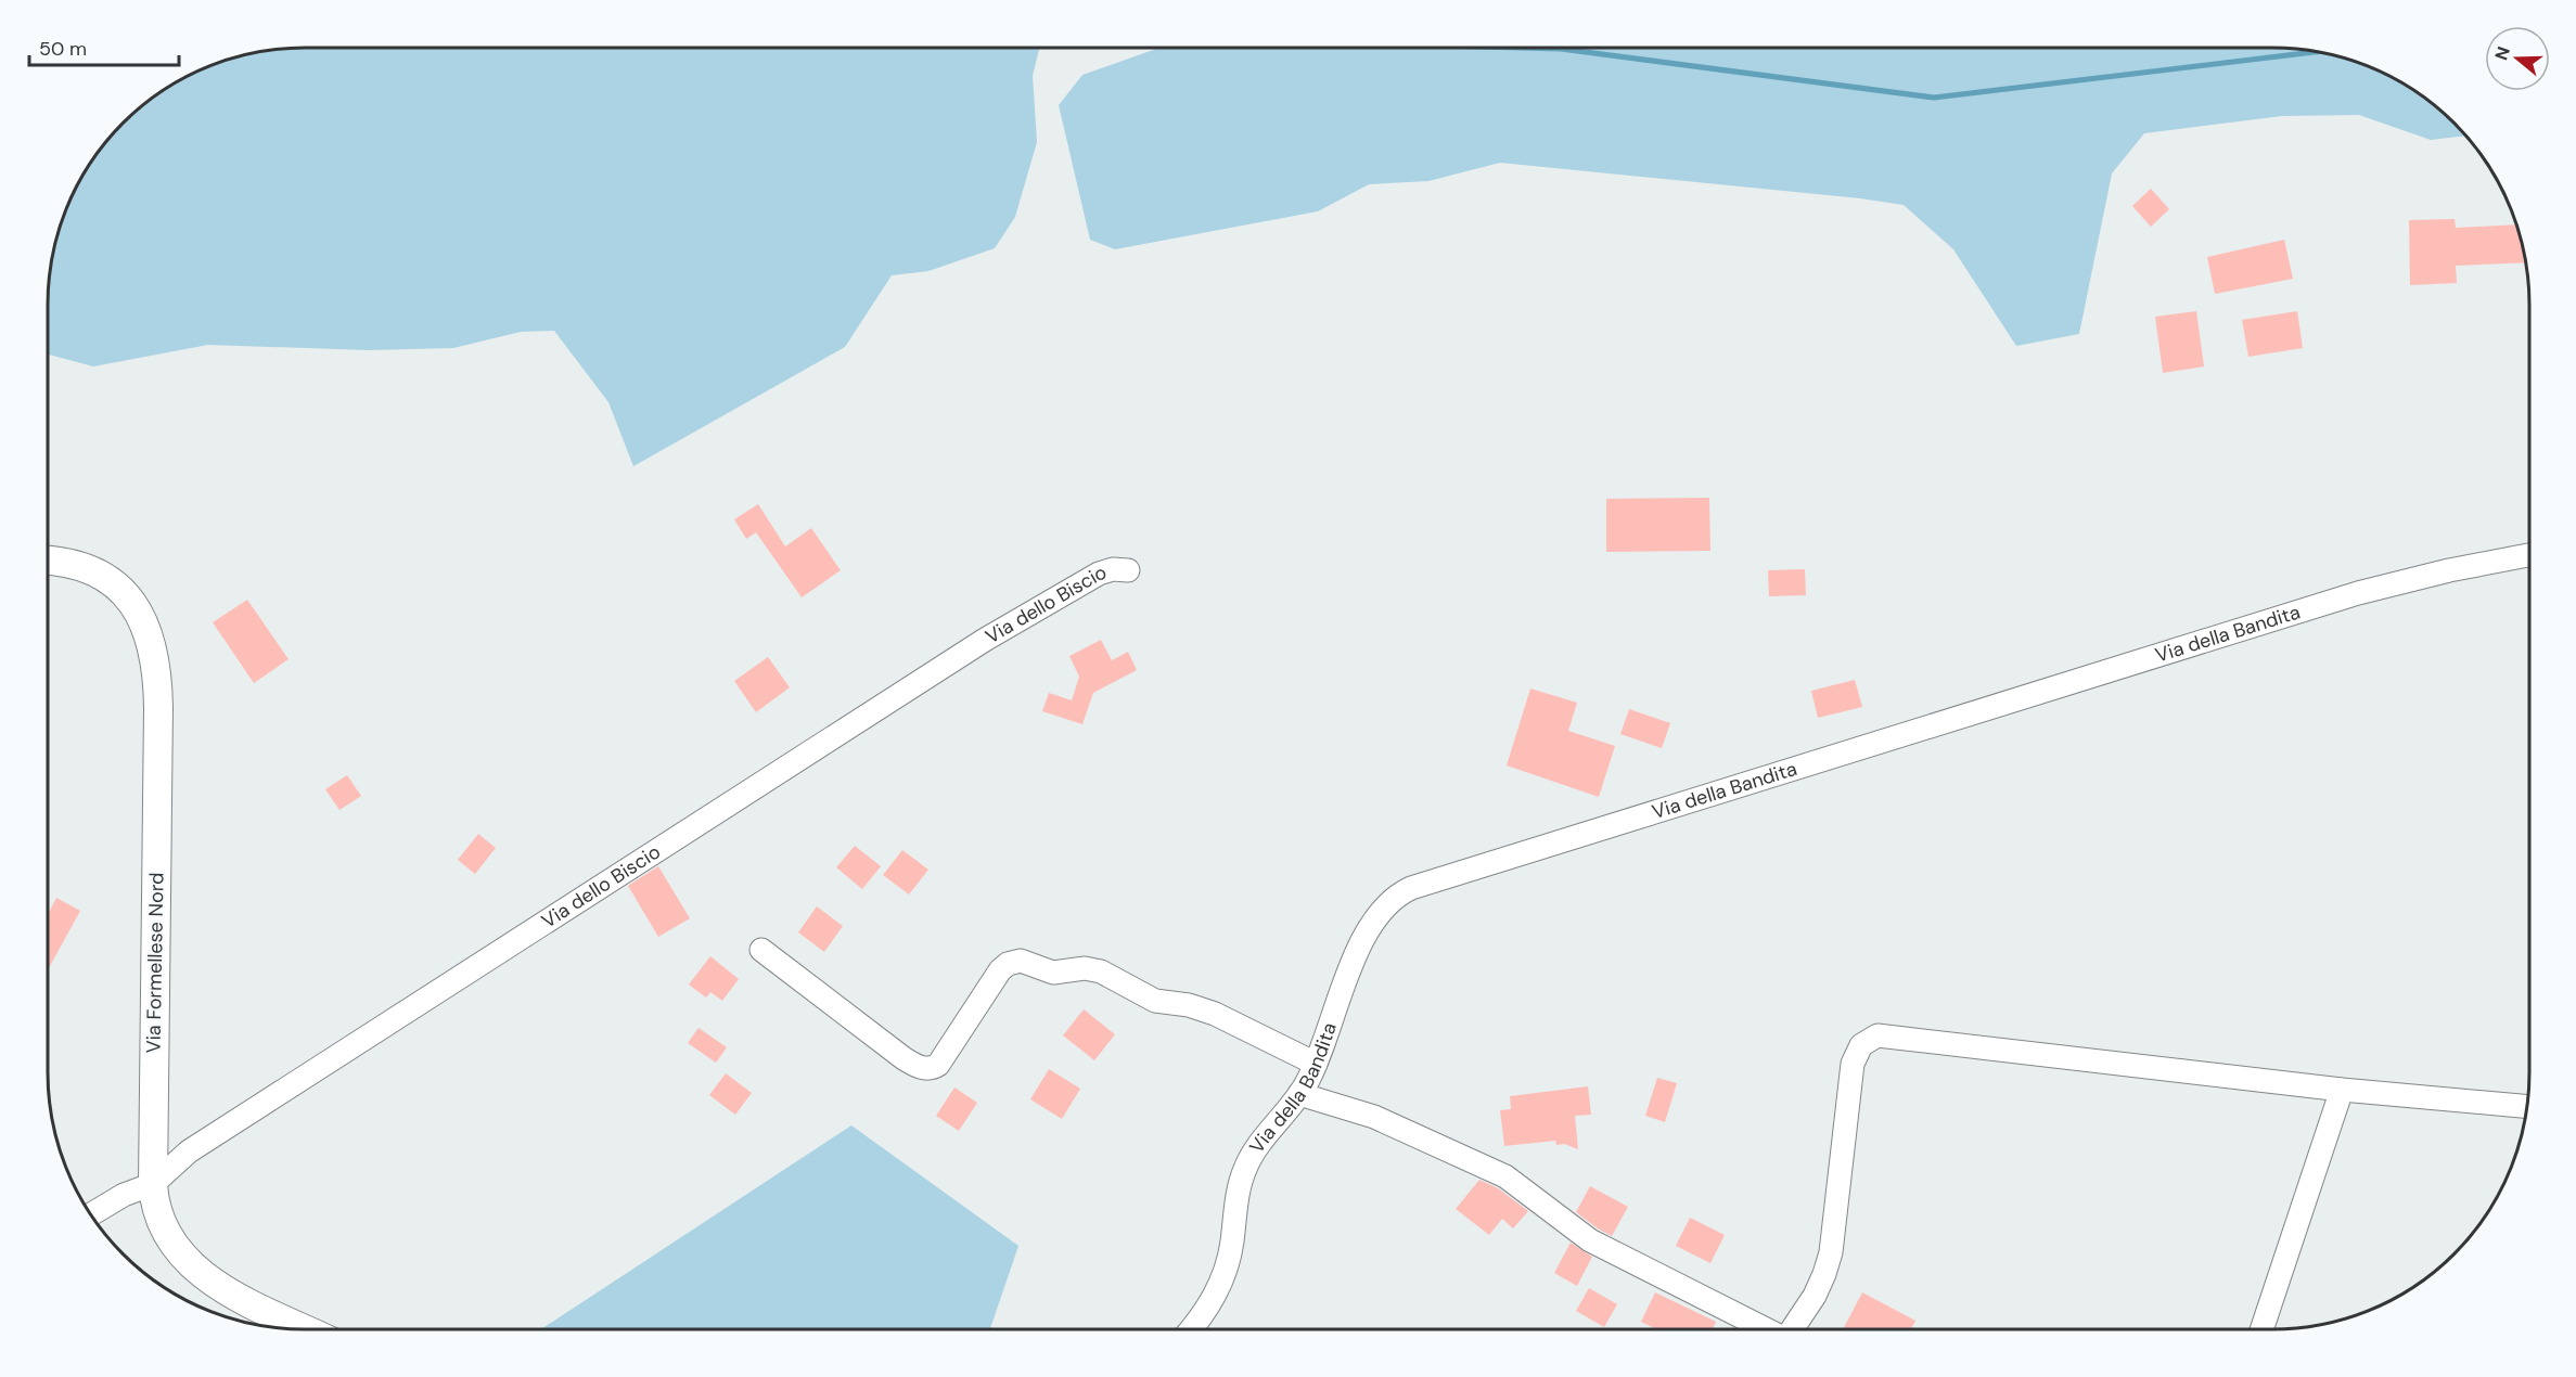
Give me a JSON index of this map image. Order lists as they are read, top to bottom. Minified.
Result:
{"streets":{"street":["Via dello Biscio","Via della Bandita","Via Formellese Nord"]},"crossings":[["Via dello Biscio","Via Formellese Nord"]],"scale_bar":"50 m","north":"left"}
